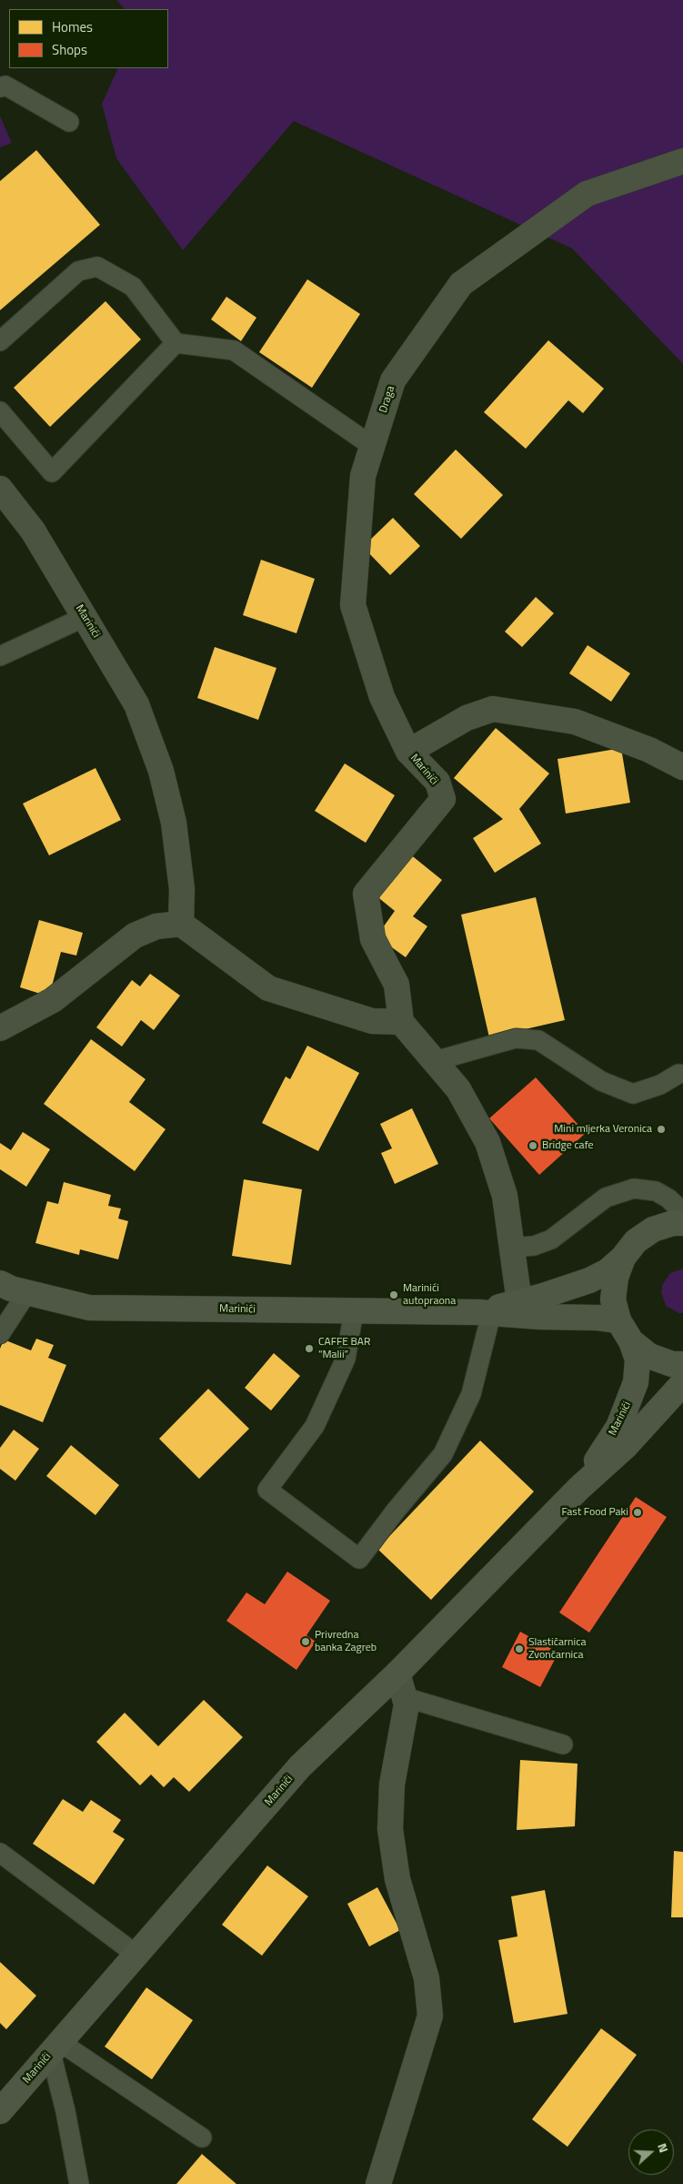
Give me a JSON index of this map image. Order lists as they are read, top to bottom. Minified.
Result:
{"streets":{"main road":["Marinići"],"street":["Draga"]},"crossings":[["Draga","Marinići"]],"places":["Mini mljerka Veronica","Bridge cafe","Marinići autopraona","CAFFE BAR \"Malii”","Fast Food Paki","Privredna banka Zagreb","Slastičarnica Zvončarnica"],"legend":["Homes","Shops"],"north":"right"}
